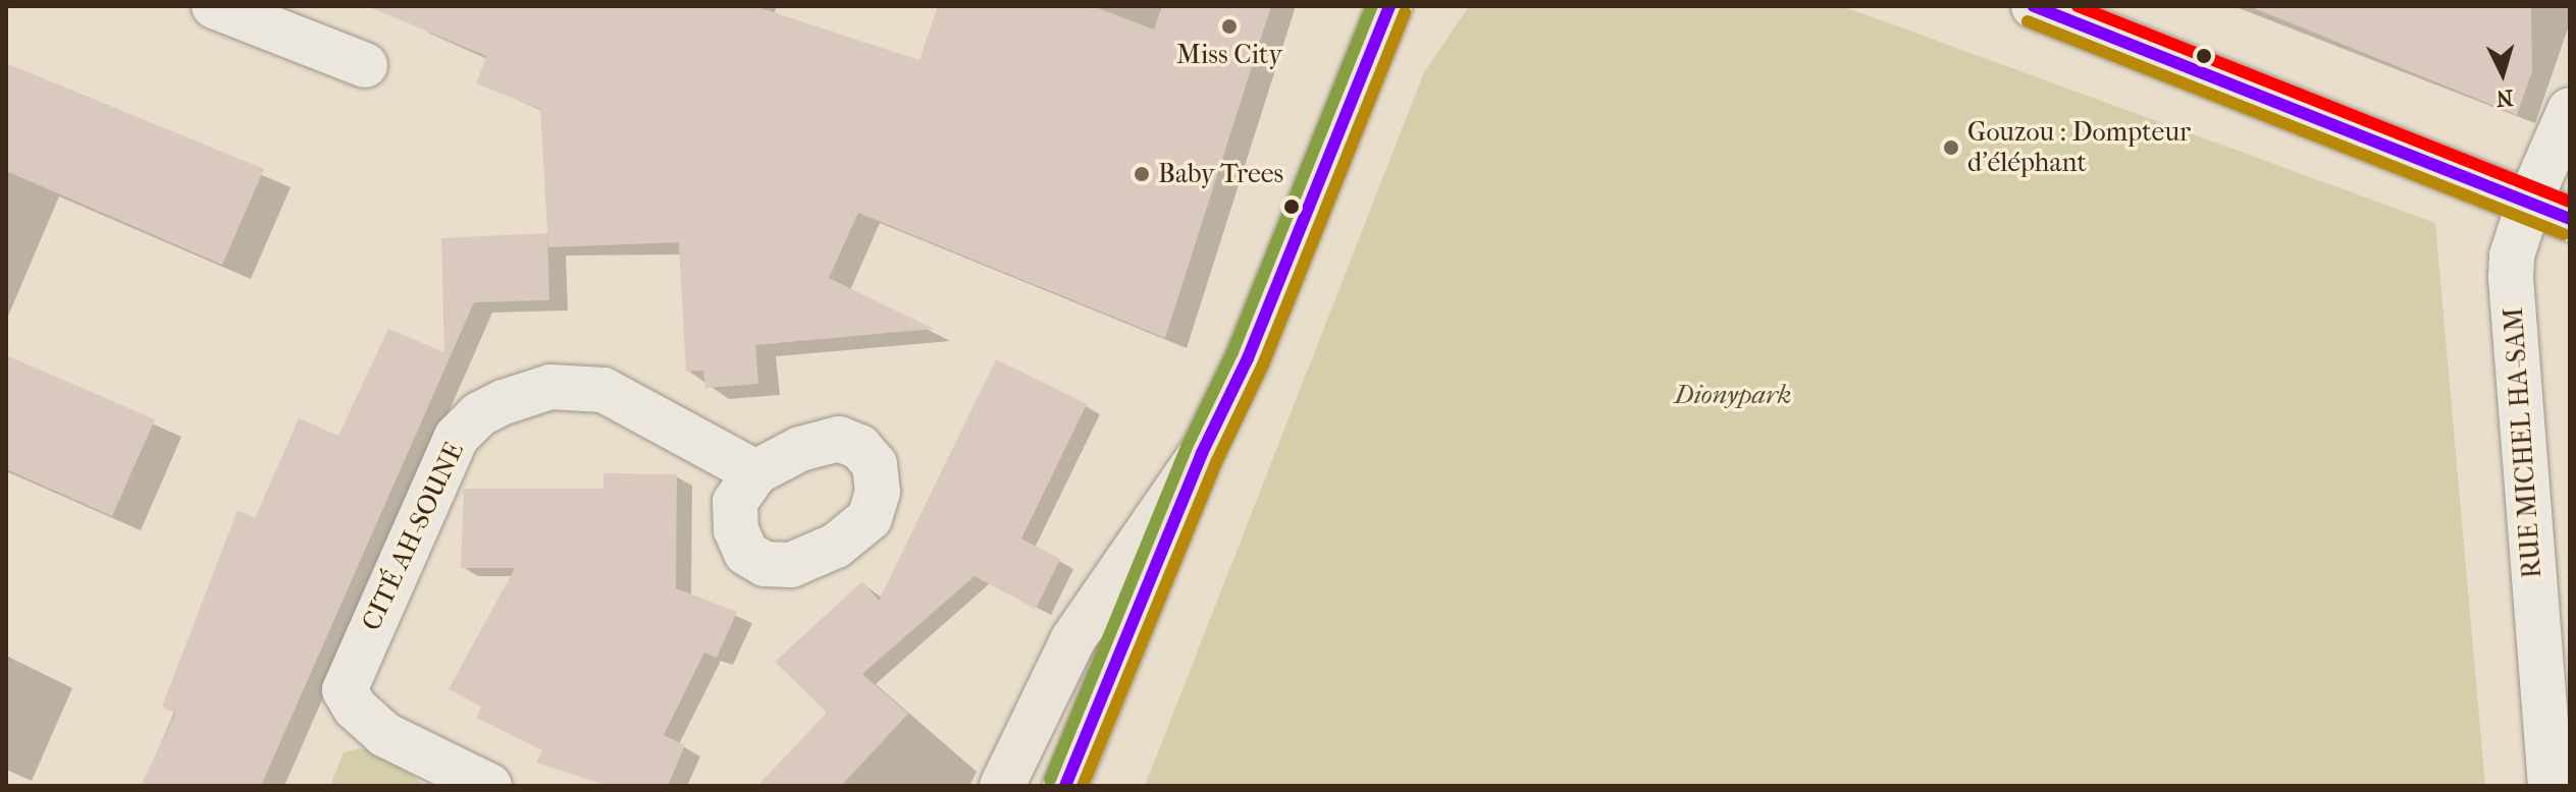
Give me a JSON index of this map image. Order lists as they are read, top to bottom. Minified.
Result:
{"streets":{"street":["RUE MICHEL HA-SAM","CITÉ AH-SOUNE"]},"parks":["Dionypark"],"places":["Miss City","Gouzou : Dompteur d'éléphant","Baby Trees"],"north":"bottom"}
